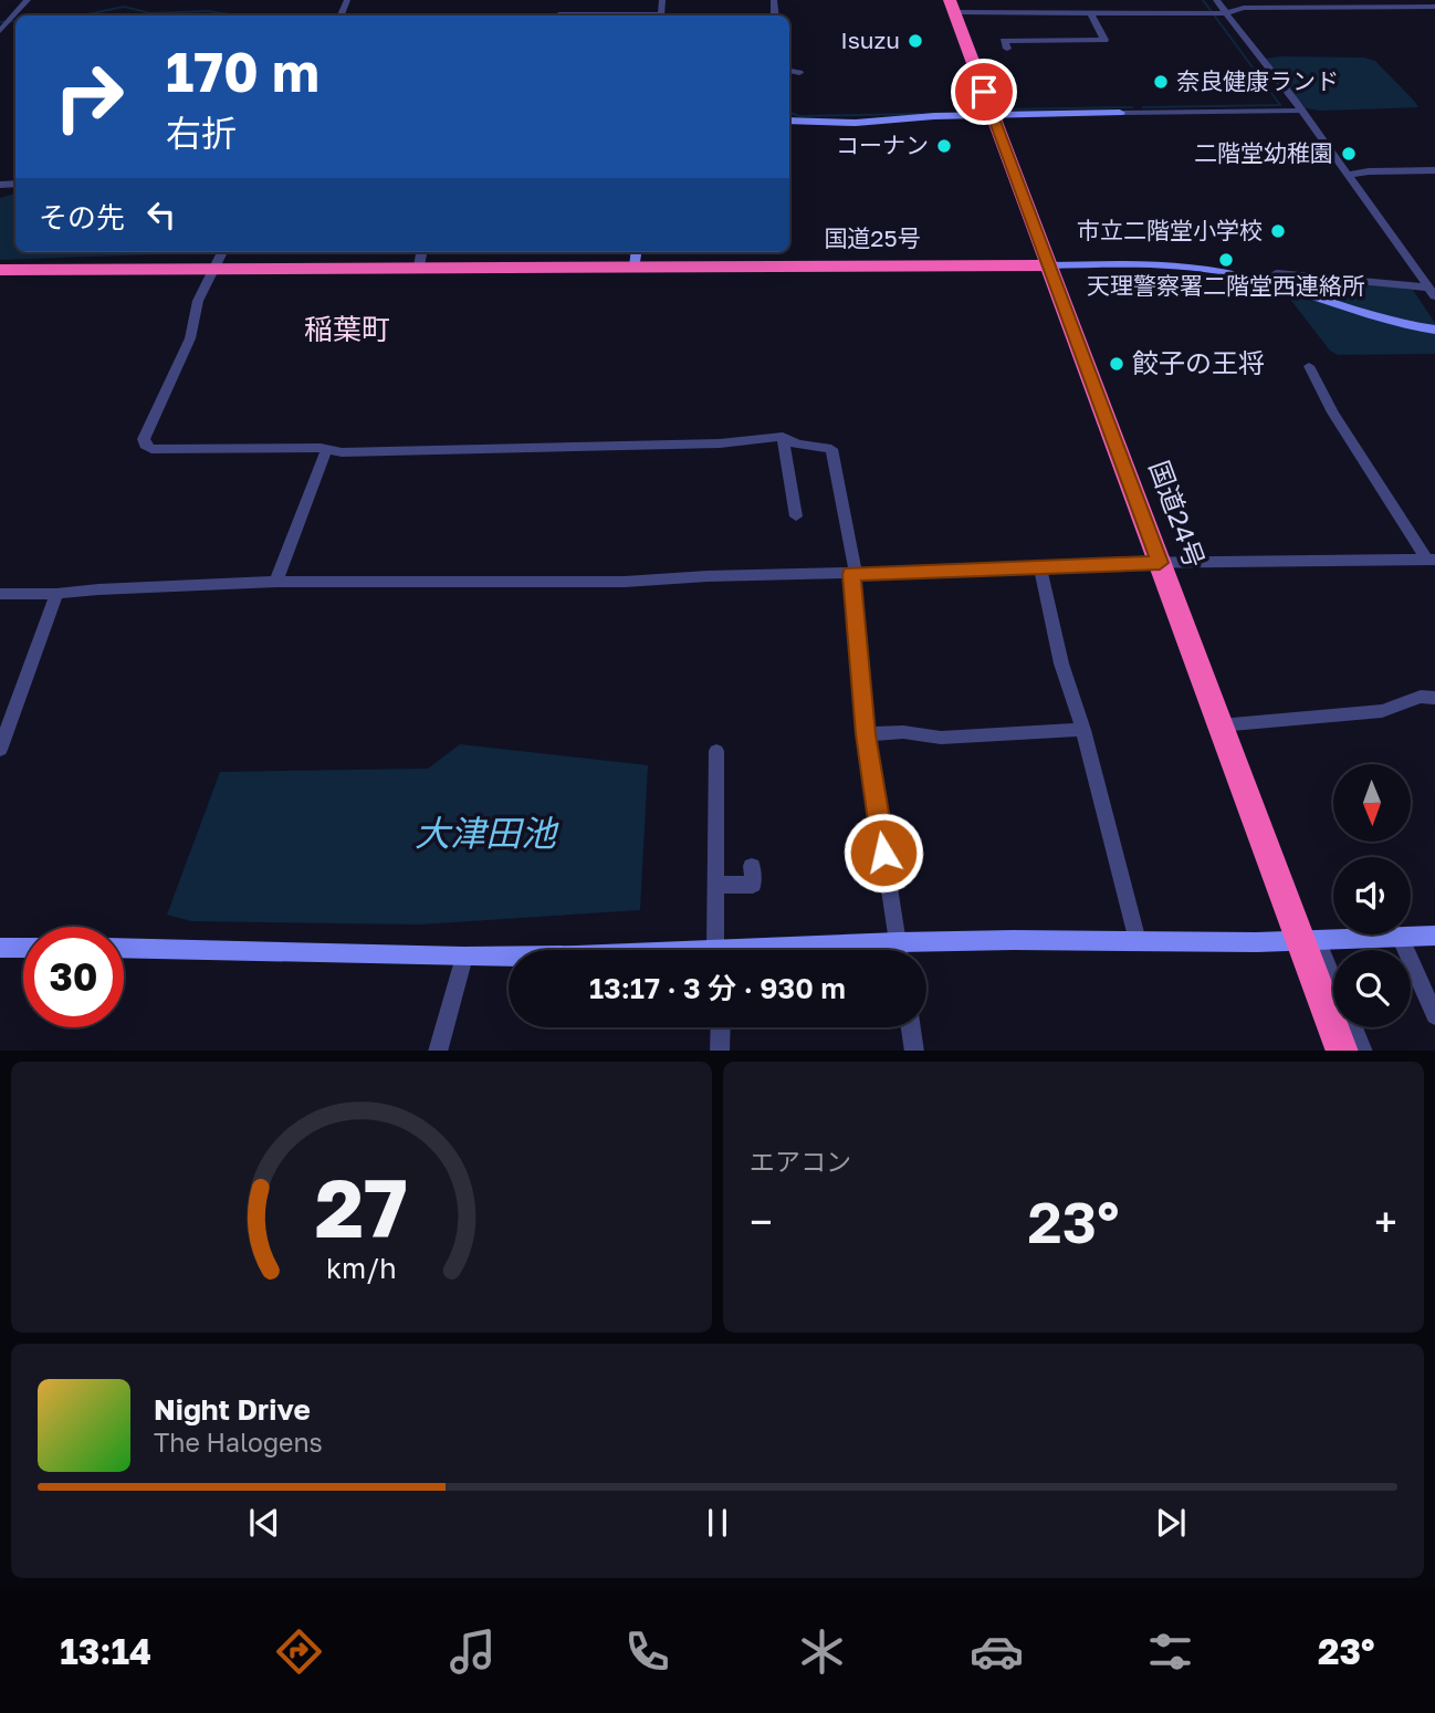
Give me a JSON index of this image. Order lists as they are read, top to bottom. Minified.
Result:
{"streets":{"highway":["国道25号","国道24号"]},"crossings":[["国道25号","国道24号"]],"districts":["稲葉町"],"water":["大津田池"],"places":["Isuzu","奈良健康ランド","コーナン","二階堂幼稚園","市立二階堂小学校","天理警察署二階堂西連絡所","餃子の王将"],"north":"bottom","page":{"turn":["170 m","右折"],"then":"その先","limit":"30","trip":"13:17 · 3 分 · 930 m","tile":"エアコン","heat":["−","23°","+"],"song":["Night Drive","The Halogens"],"tabs":["13:14","23°"],"gauge":["27","km/h"]}}
